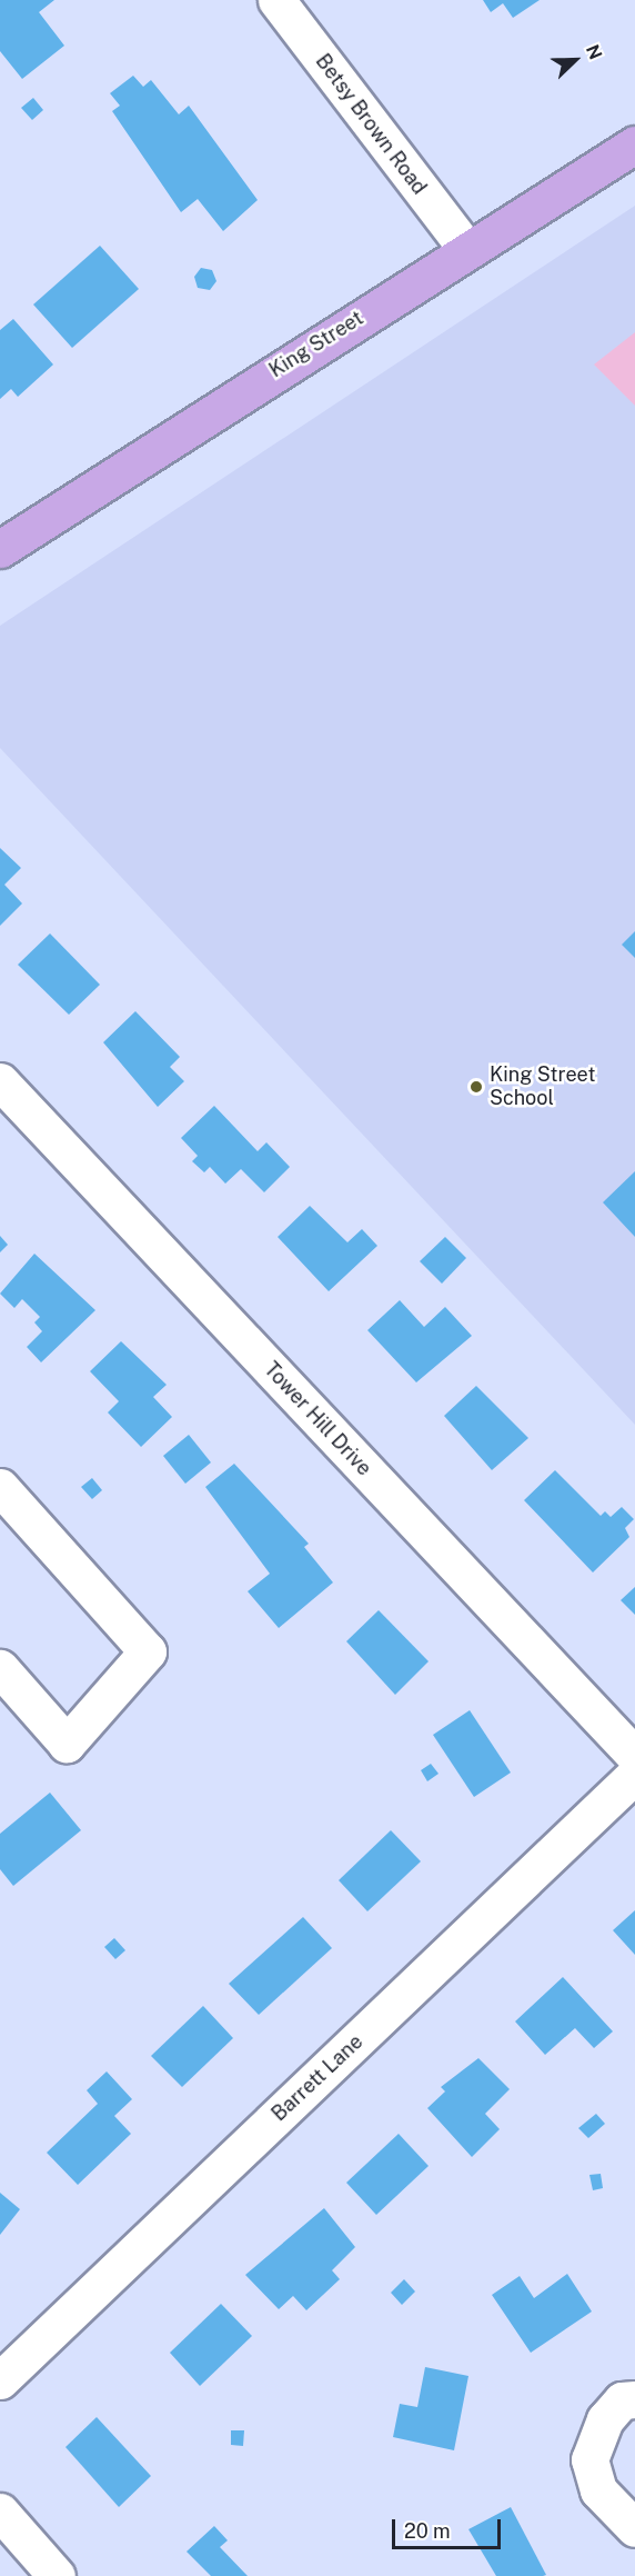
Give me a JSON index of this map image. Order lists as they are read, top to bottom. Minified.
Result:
{"streets":{"main road":["King Street"],"street":["Betsy Brown Road","Tower Hill Drive","Barrett Lane"]},"crossings":[["Betsy Brown Road","King Street"]],"places":["King Street School"],"scale_bar":"20 m","north":"top right"}
